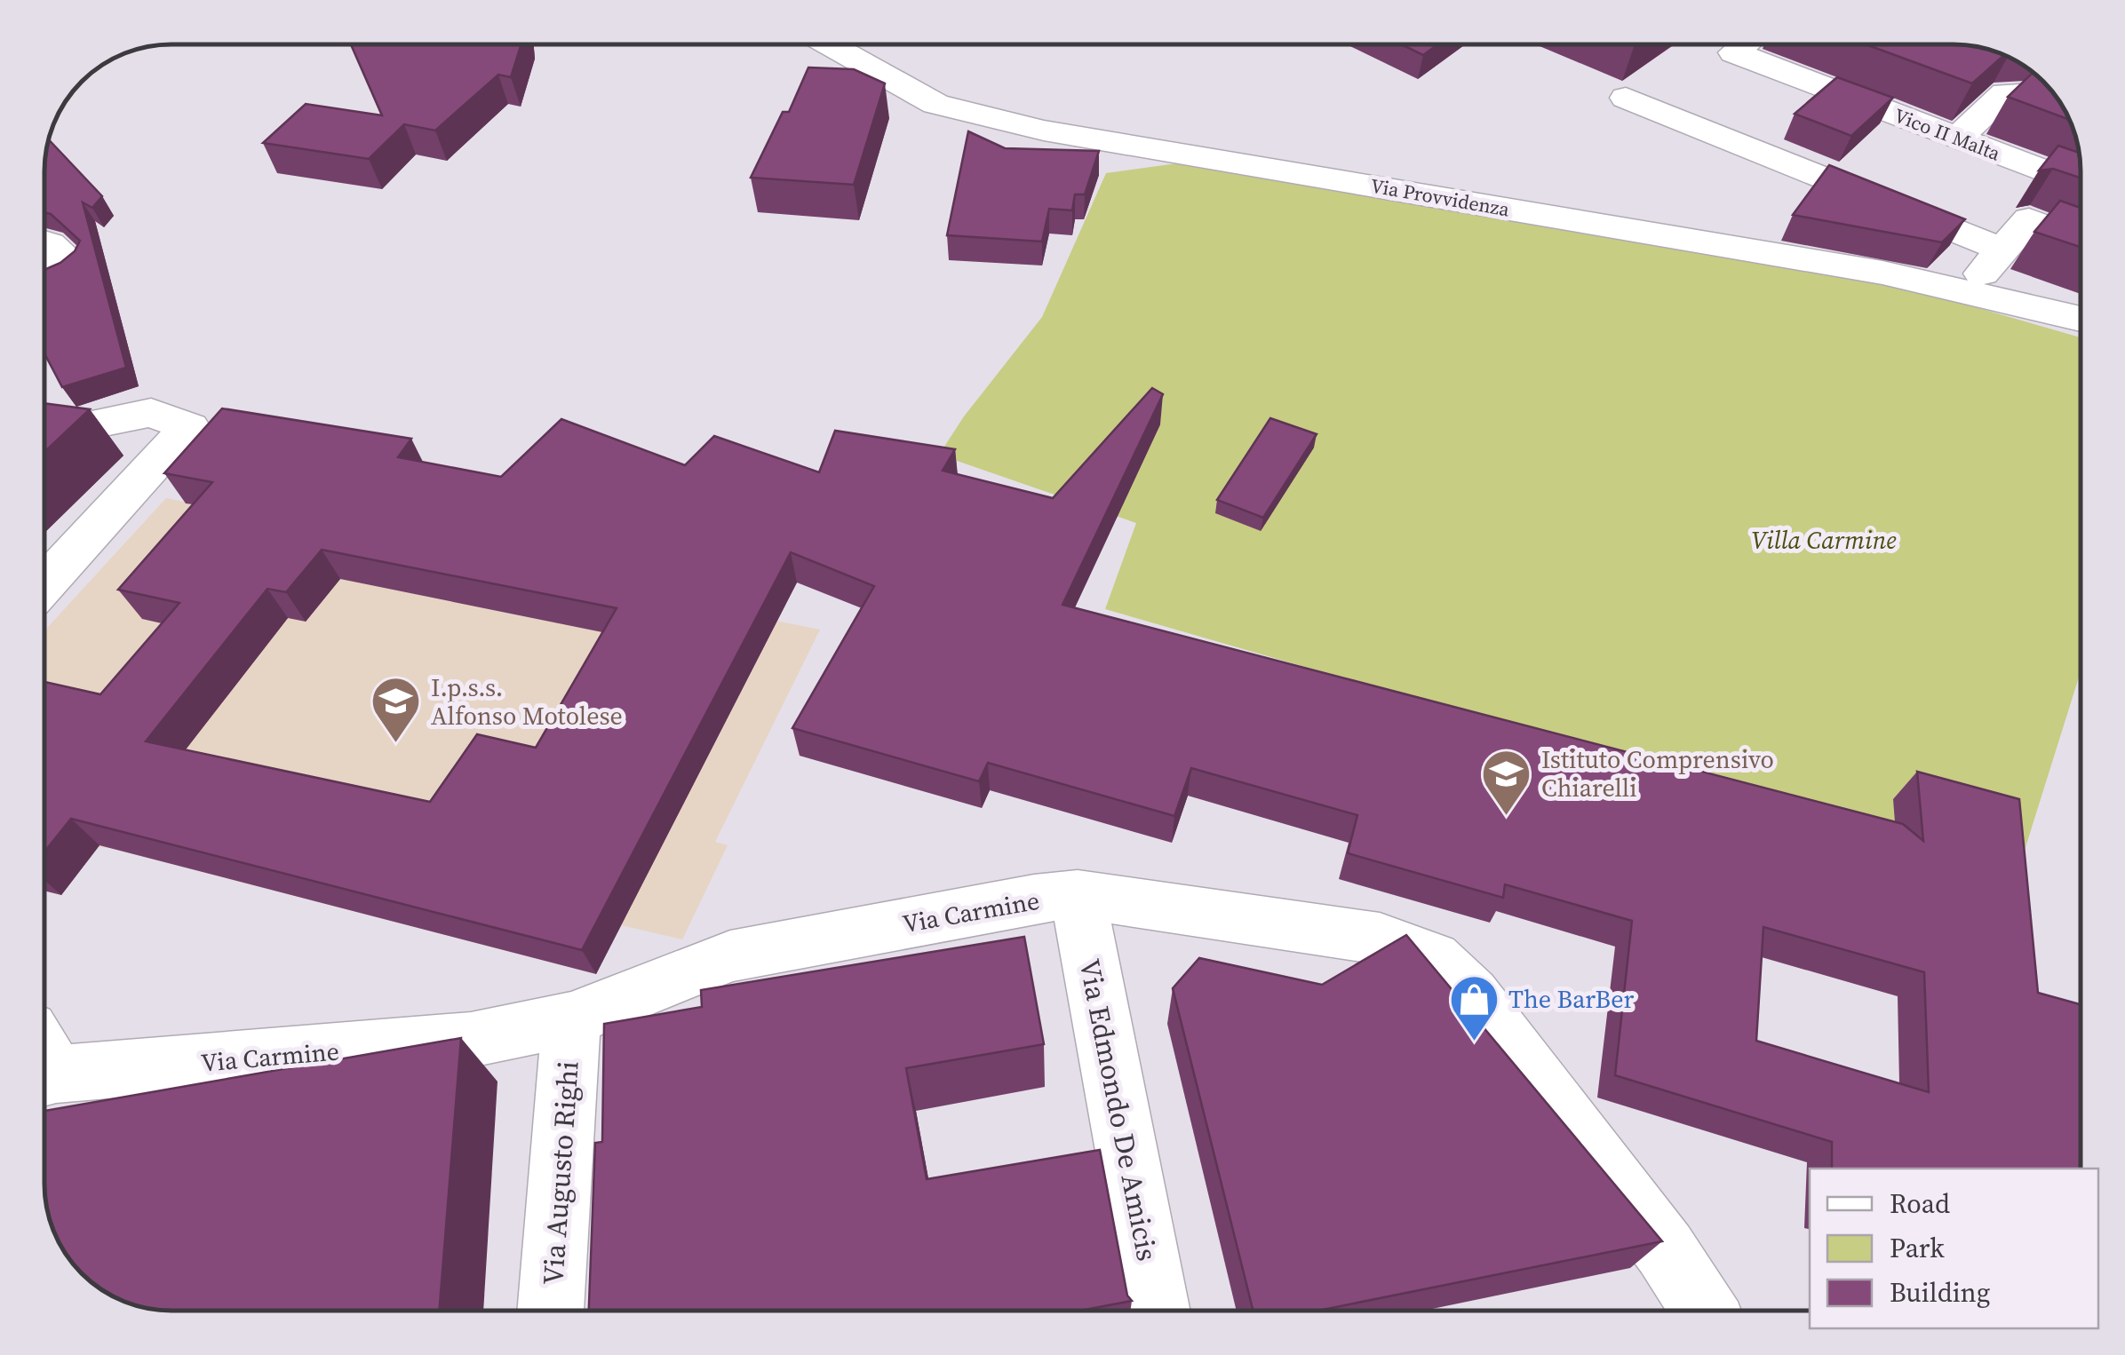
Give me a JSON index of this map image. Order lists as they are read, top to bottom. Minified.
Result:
{"streets":{"street":["Vico II Malta","Via Provvidenza","Via Carmine","Via Edmondo De Amicis","Via Augusto Righi"]},"crossings":[["Via Carmine","Via Edmondo De Amicis"],["Via Carmine","Via Augusto Righi"]],"parks":["Villa Carmine"],"places":{"school or university":["I.p.s.s. Alfonso Motolese","Istituto Comprensivo Chiarelli"],"shop":["The BarBer"]},"legend":["Road","Park","Building"]}
